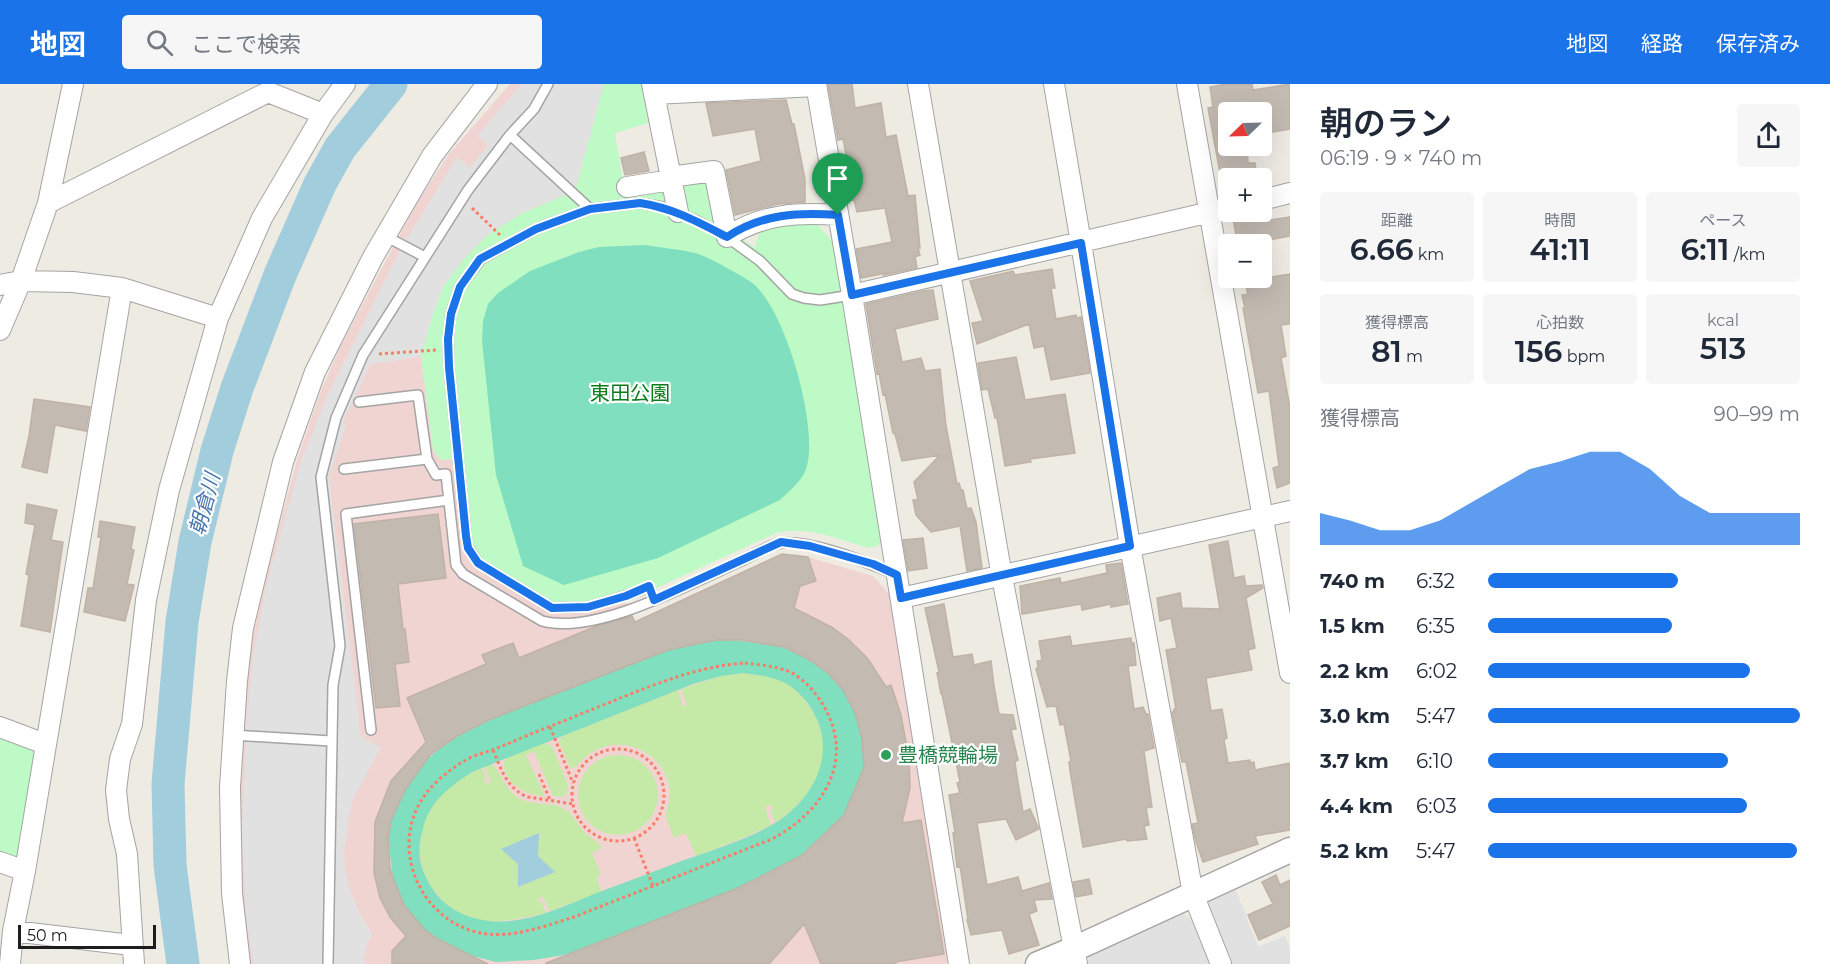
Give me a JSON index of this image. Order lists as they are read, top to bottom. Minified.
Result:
{"water":["朝倉川"],"parks":["東田公園"],"places":["豊橋競輪場"],"scale_bar":"50 m","north":"bottom left","page":{"header":"地図","search":"ここで検索","nav":["地図","経路","保存済み"],"heading":["朝のラン","06:19 · 9 × 740 m"],"map_buttons":["+","−"],"stats":[["距離","6.66 km"],["時間","41:11"],["ペース","6:11 /km"],["獲得標高","81 m"],["心拍数","156 bpm"],["kcal","513"]],"chart":["獲得標高","90–99 m"],"list":[{"name":"740 m","note":"6:32"},{"name":"1.5 km","note":"6:35"},{"name":"2.2 km","note":"6:02"},{"name":"3.0 km","note":"5:47"},{"name":"3.7 km","note":"6:10"},{"name":"4.4 km","note":"6:03"},{"name":"5.2 km","note":"5:47"}],"scale":"50 m"}}
